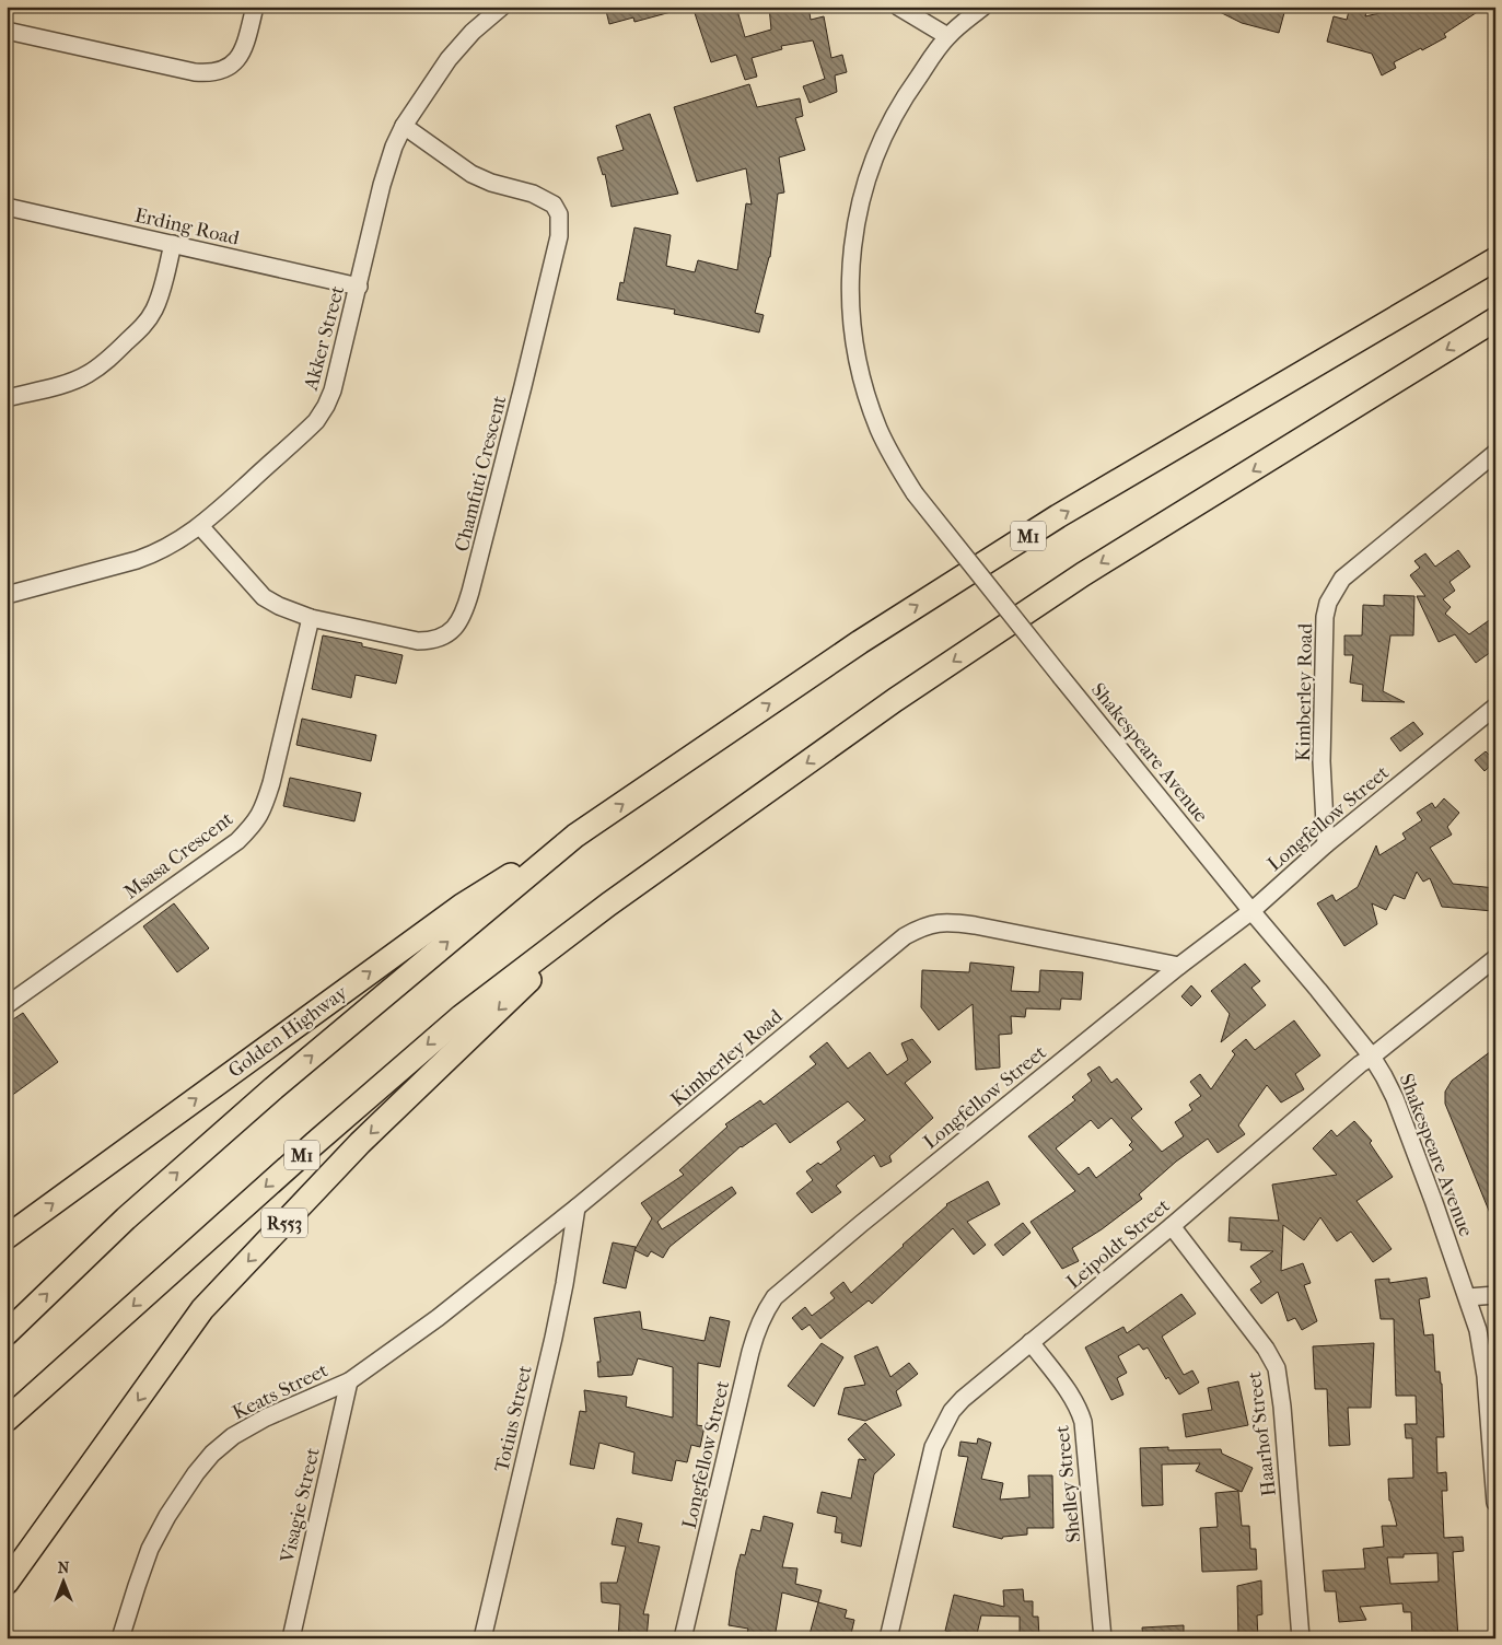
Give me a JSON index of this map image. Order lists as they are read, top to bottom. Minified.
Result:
{"streets":{"highway":["M1","Golden Highway","R553"],"street":["Erding Road","Akker Street","Chamfuti Crescent","Kimberley Road","Shakespeare Avenue","Longfellow Street","Msasa Crescent","Leipoldt Street","Keats Street","Totius Street","Haarhof Street","Shelley Street","Visagie Street"]},"crossings":[["Erding Road","Akker Street"],["Akker Street","Chamfuti Crescent"],["Chamfuti Crescent","Msasa Crescent"],["M1","Golden Highway"],["M1","R553"],["Kimberley Road","Longfellow Street"],["Kimberley Road","Keats Street"],["Kimberley Road","Totius Street"],["Kimberley Road","Visagie Street"],["Shakespeare Avenue","Longfellow Street"],["Shakespeare Avenue","Leipoldt Street"],["Leipoldt Street","Haarhof Street"],["Leipoldt Street","Shelley Street"],["Keats Street","Visagie Street"]],"north":"top"}
